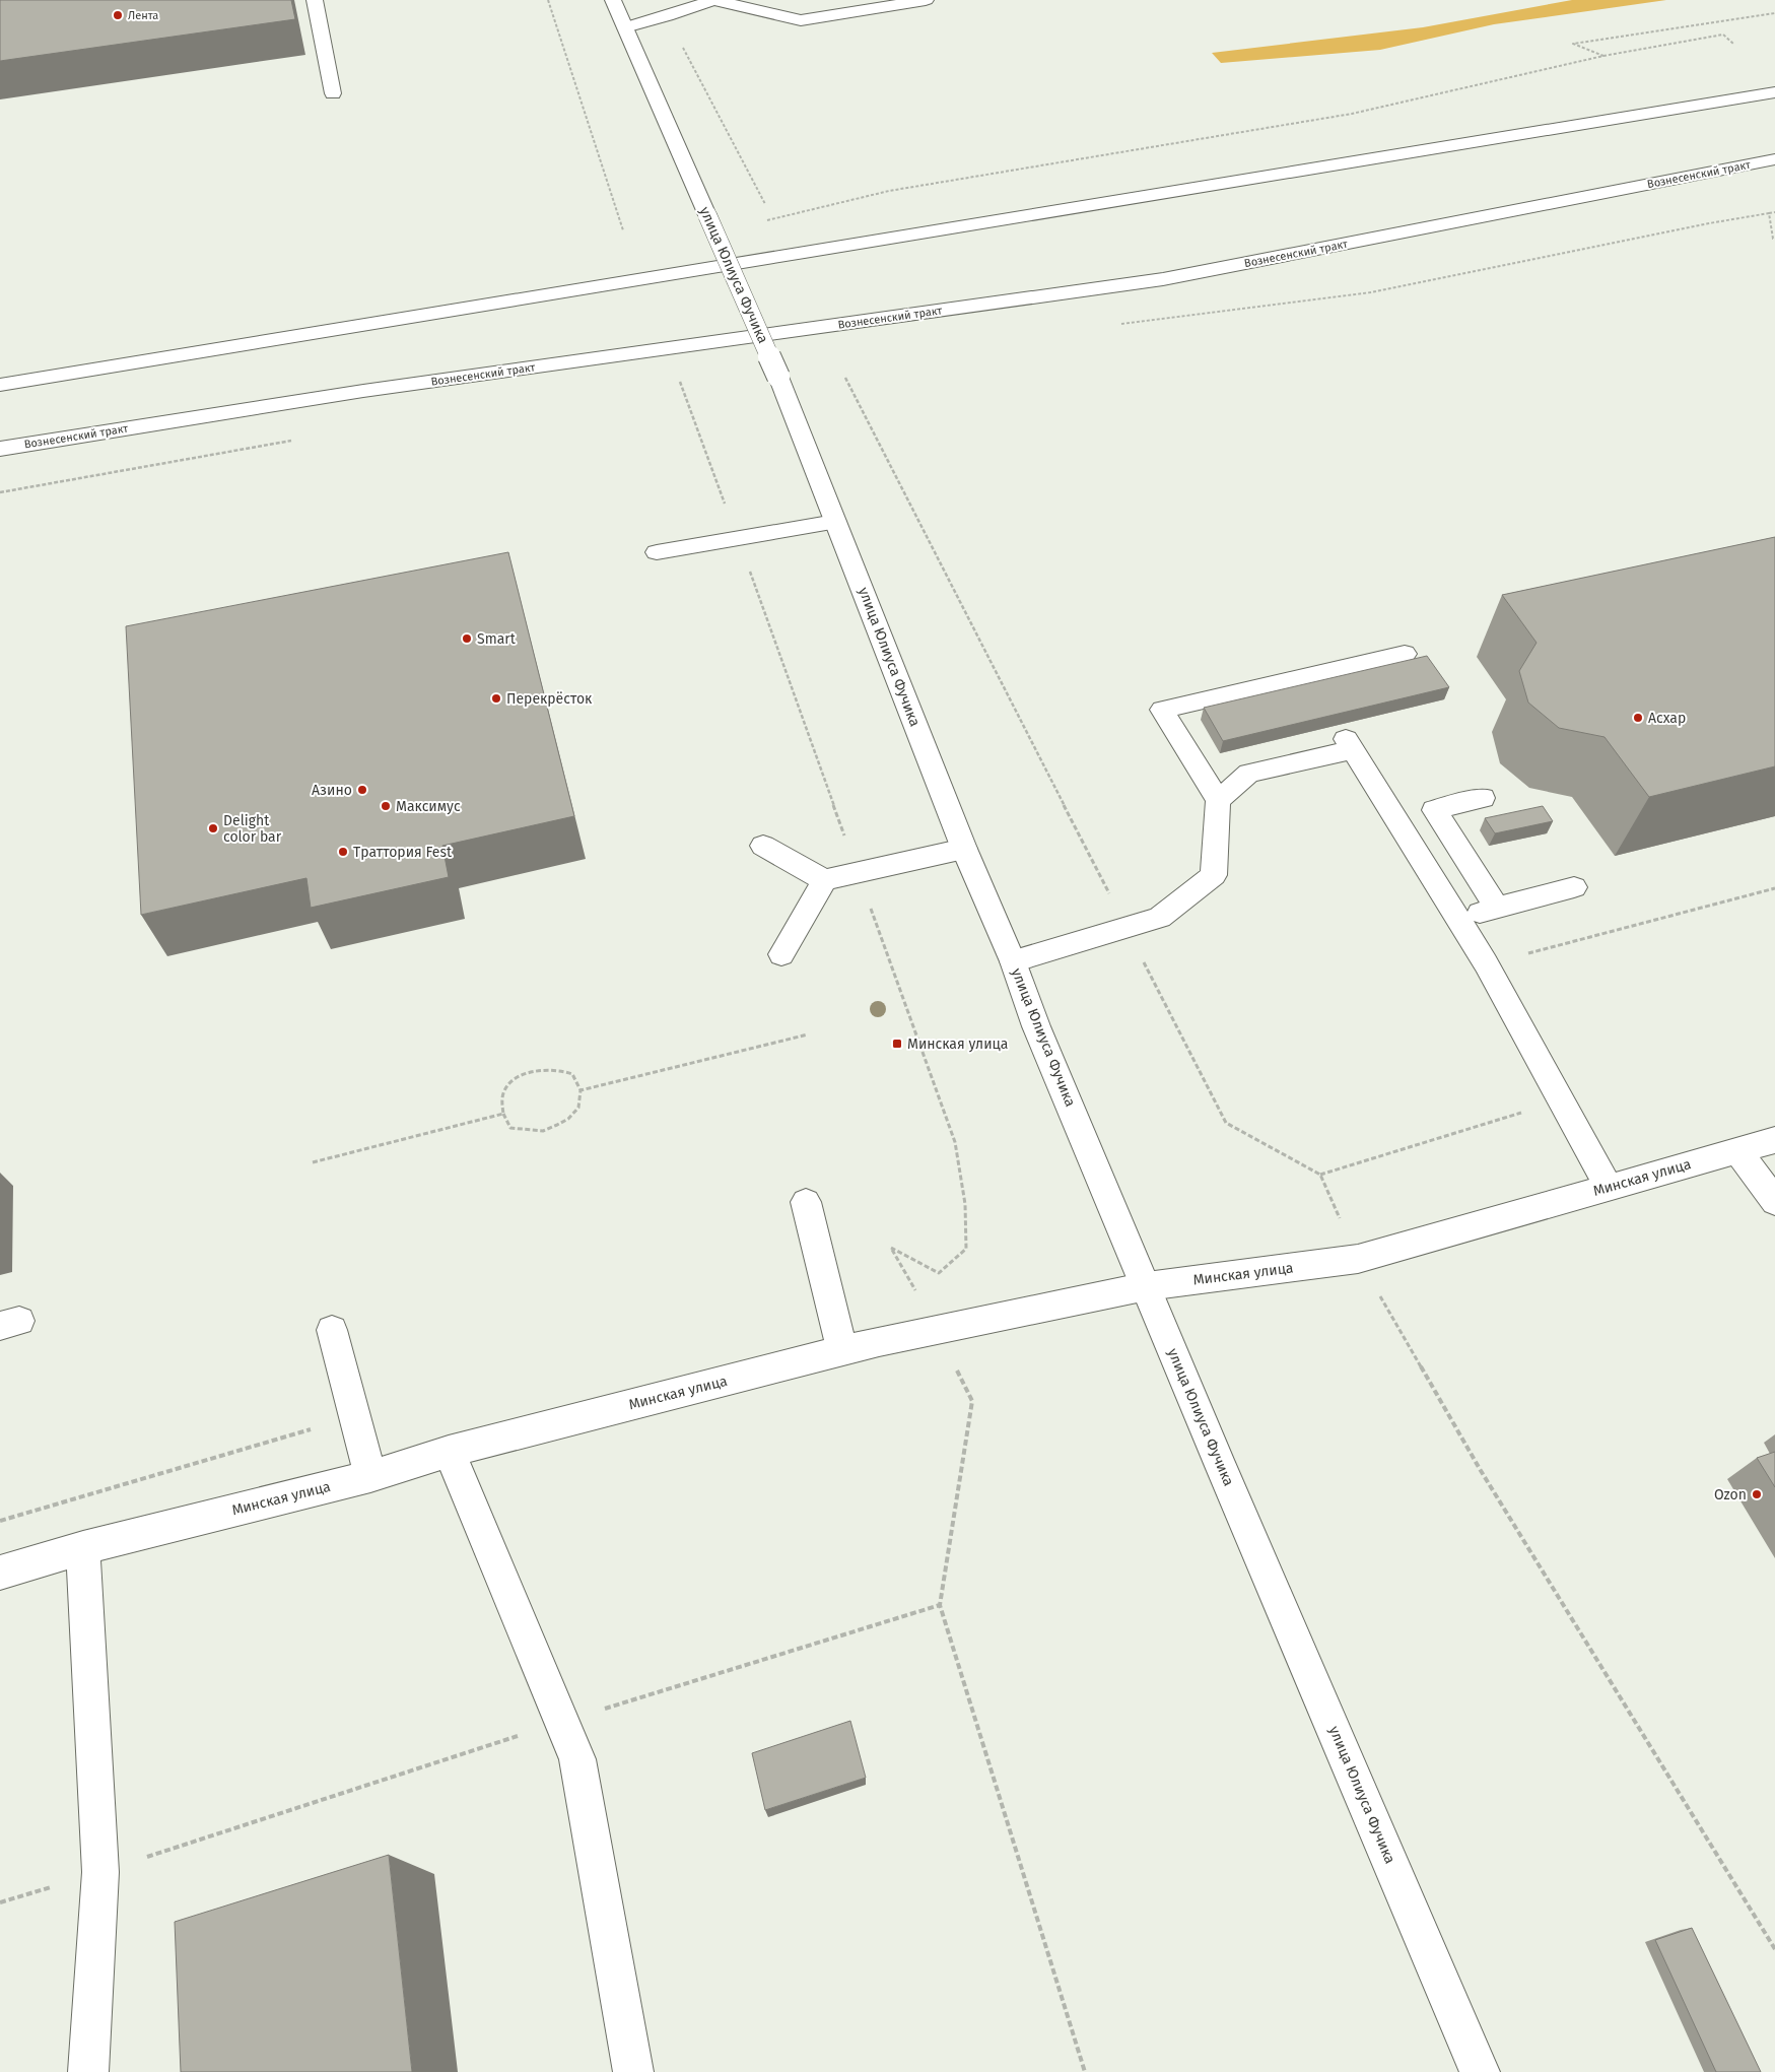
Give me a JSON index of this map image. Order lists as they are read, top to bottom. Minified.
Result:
{"streets":{"main road":["Вознесенский тракт","улица Юлиуса Фучика","Минская улица"]},"crossings":[["улица Юлиуса Фучика","Минская улица"]],"places":{"other":["Лента","Smart","Перекрёсток","Асхар","Азино","Максимус","Delight color bar","Траттория Fest","Ozon"],"transit":["Минская улица"]}}
